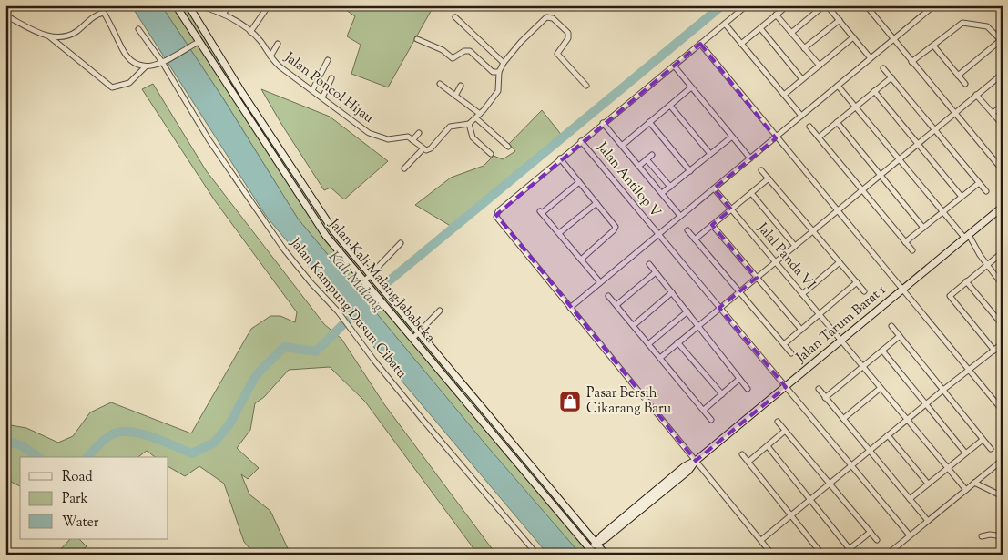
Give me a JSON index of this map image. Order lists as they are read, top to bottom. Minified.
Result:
{"streets":{"main road":["Jalan Kali Malang Jababeka","Jalan Tarum Barat 1"],"street":["Jalan Poncol Hijau","Jalan Antilop V","Jalal Panda VI","Jalan Kampung Dusun Cibatu"]},"crossings":[["Jalan Antilop V","Jalan Tarum Barat 1"],["Jalal Panda VI","Jalan Tarum Barat 1"],["Jalan Kali Malang Jababeka","Jalan Tarum Barat 1"]],"water":["Kali Malang"],"places":{"shop":["Pasar Bersih Cikarang Baru"]},"legend":["Road","Park","Water"]}
